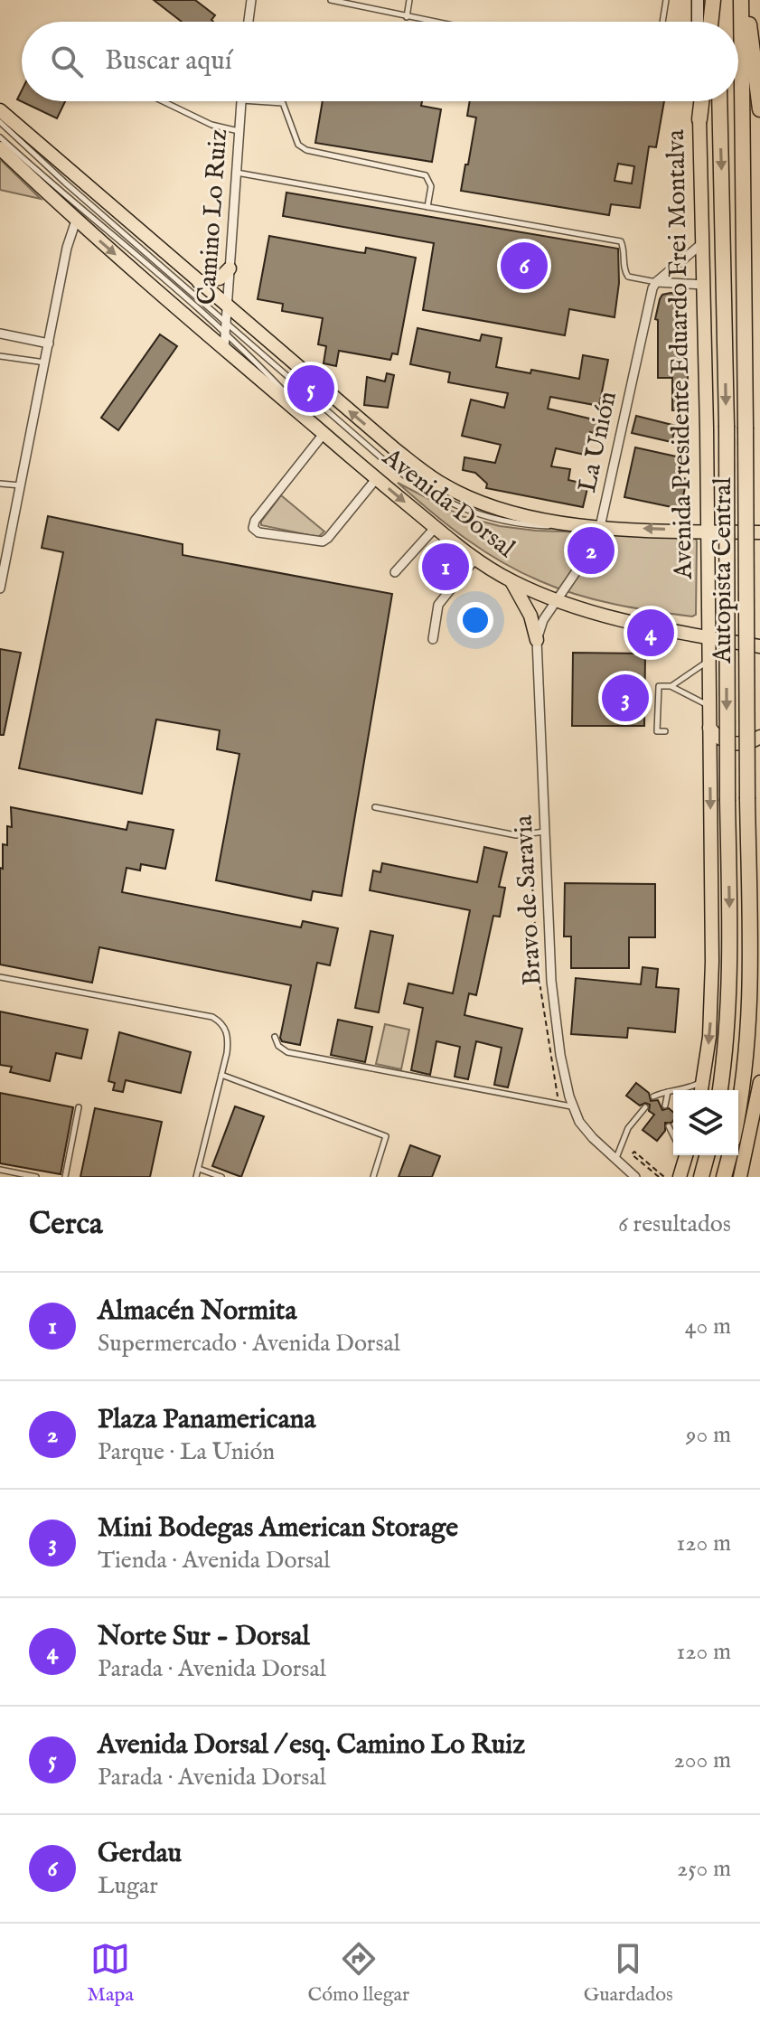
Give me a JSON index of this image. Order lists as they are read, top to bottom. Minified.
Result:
{"streets":{"highway":["Autopista Central"],"main road":["Avenida Presidente Eduardo Frei Montalva","Avenida Dorsal"],"street":["Camino Lo Ruiz","La Unión","Bravo de Saravia"]},"crossings":[["Camino Lo Ruiz","Avenida Dorsal"],["Avenida Presidente Eduardo Frei Montalva","Avenida Dorsal"],["La Unión","Avenida Dorsal"],["La Unión","Bravo de Saravia"],["Avenida Dorsal","Bravo de Saravia"]],"one_way":["Avenida Presidente Eduardo Frei Montalva"],"page":{"search":"Buscar aquí","pins":["6","5","2","1","4","3"],"heading":["Cerca","6 resultados"],"list":[{"mark":"1","name":"Almacén Normita","note":"Supermercado · Avenida Dorsal","value":"40 m"},{"mark":"2","name":"Plaza Panamericana","note":"Parque · La Unión","value":"90 m"},{"mark":"3","name":"Mini Bodegas American Storage","note":"Tienda · Avenida Dorsal","value":"120 m"},{"mark":"4","name":"Norte Sur - Dorsal","note":"Parada · Avenida Dorsal","value":"120 m"},{"mark":"5","name":"Avenida Dorsal / esq. Camino Lo Ruiz","note":"Parada · Avenida Dorsal","value":"200 m"},{"mark":"6","name":"Gerdau","note":"Lugar","value":"250 m"}],"nav":["Mapa","Cómo llegar","Guardados"]}}
